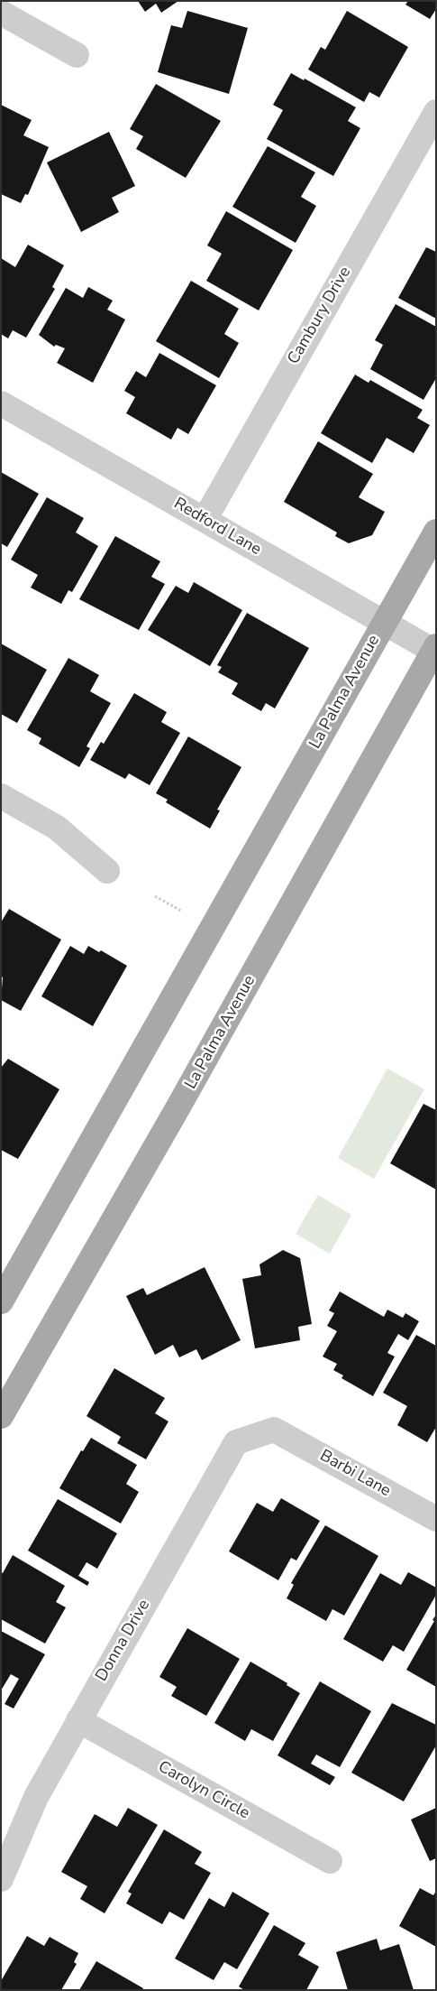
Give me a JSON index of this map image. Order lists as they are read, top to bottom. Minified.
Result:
{"streets":{"main road":["La Palma Avenue"],"street":["Cambury Drive","Redford Lane","Barbi Lane","Donna Drive","Carolyn Circle"]},"crossings":[["Cambury Drive","Redford Lane"],["Redford Lane","La Palma Avenue"],["Barbi Lane","Donna Drive"],["Donna Drive","Carolyn Circle"]]}
